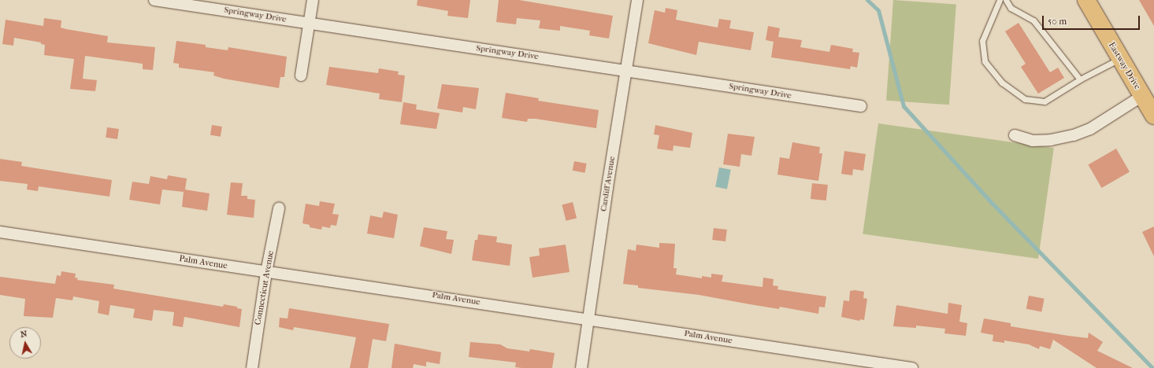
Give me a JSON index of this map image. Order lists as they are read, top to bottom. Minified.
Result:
{"streets":{"main road":["Eastway Drive"],"street":["Springway Drive","Cardiff Avenue","Palm Avenue","Connecticut Avenue"]},"crossings":[["Springway Drive","Cardiff Avenue"],["Cardiff Avenue","Palm Avenue"],["Palm Avenue","Connecticut Avenue"]],"scale_bar":"50 m","north":"top"}
